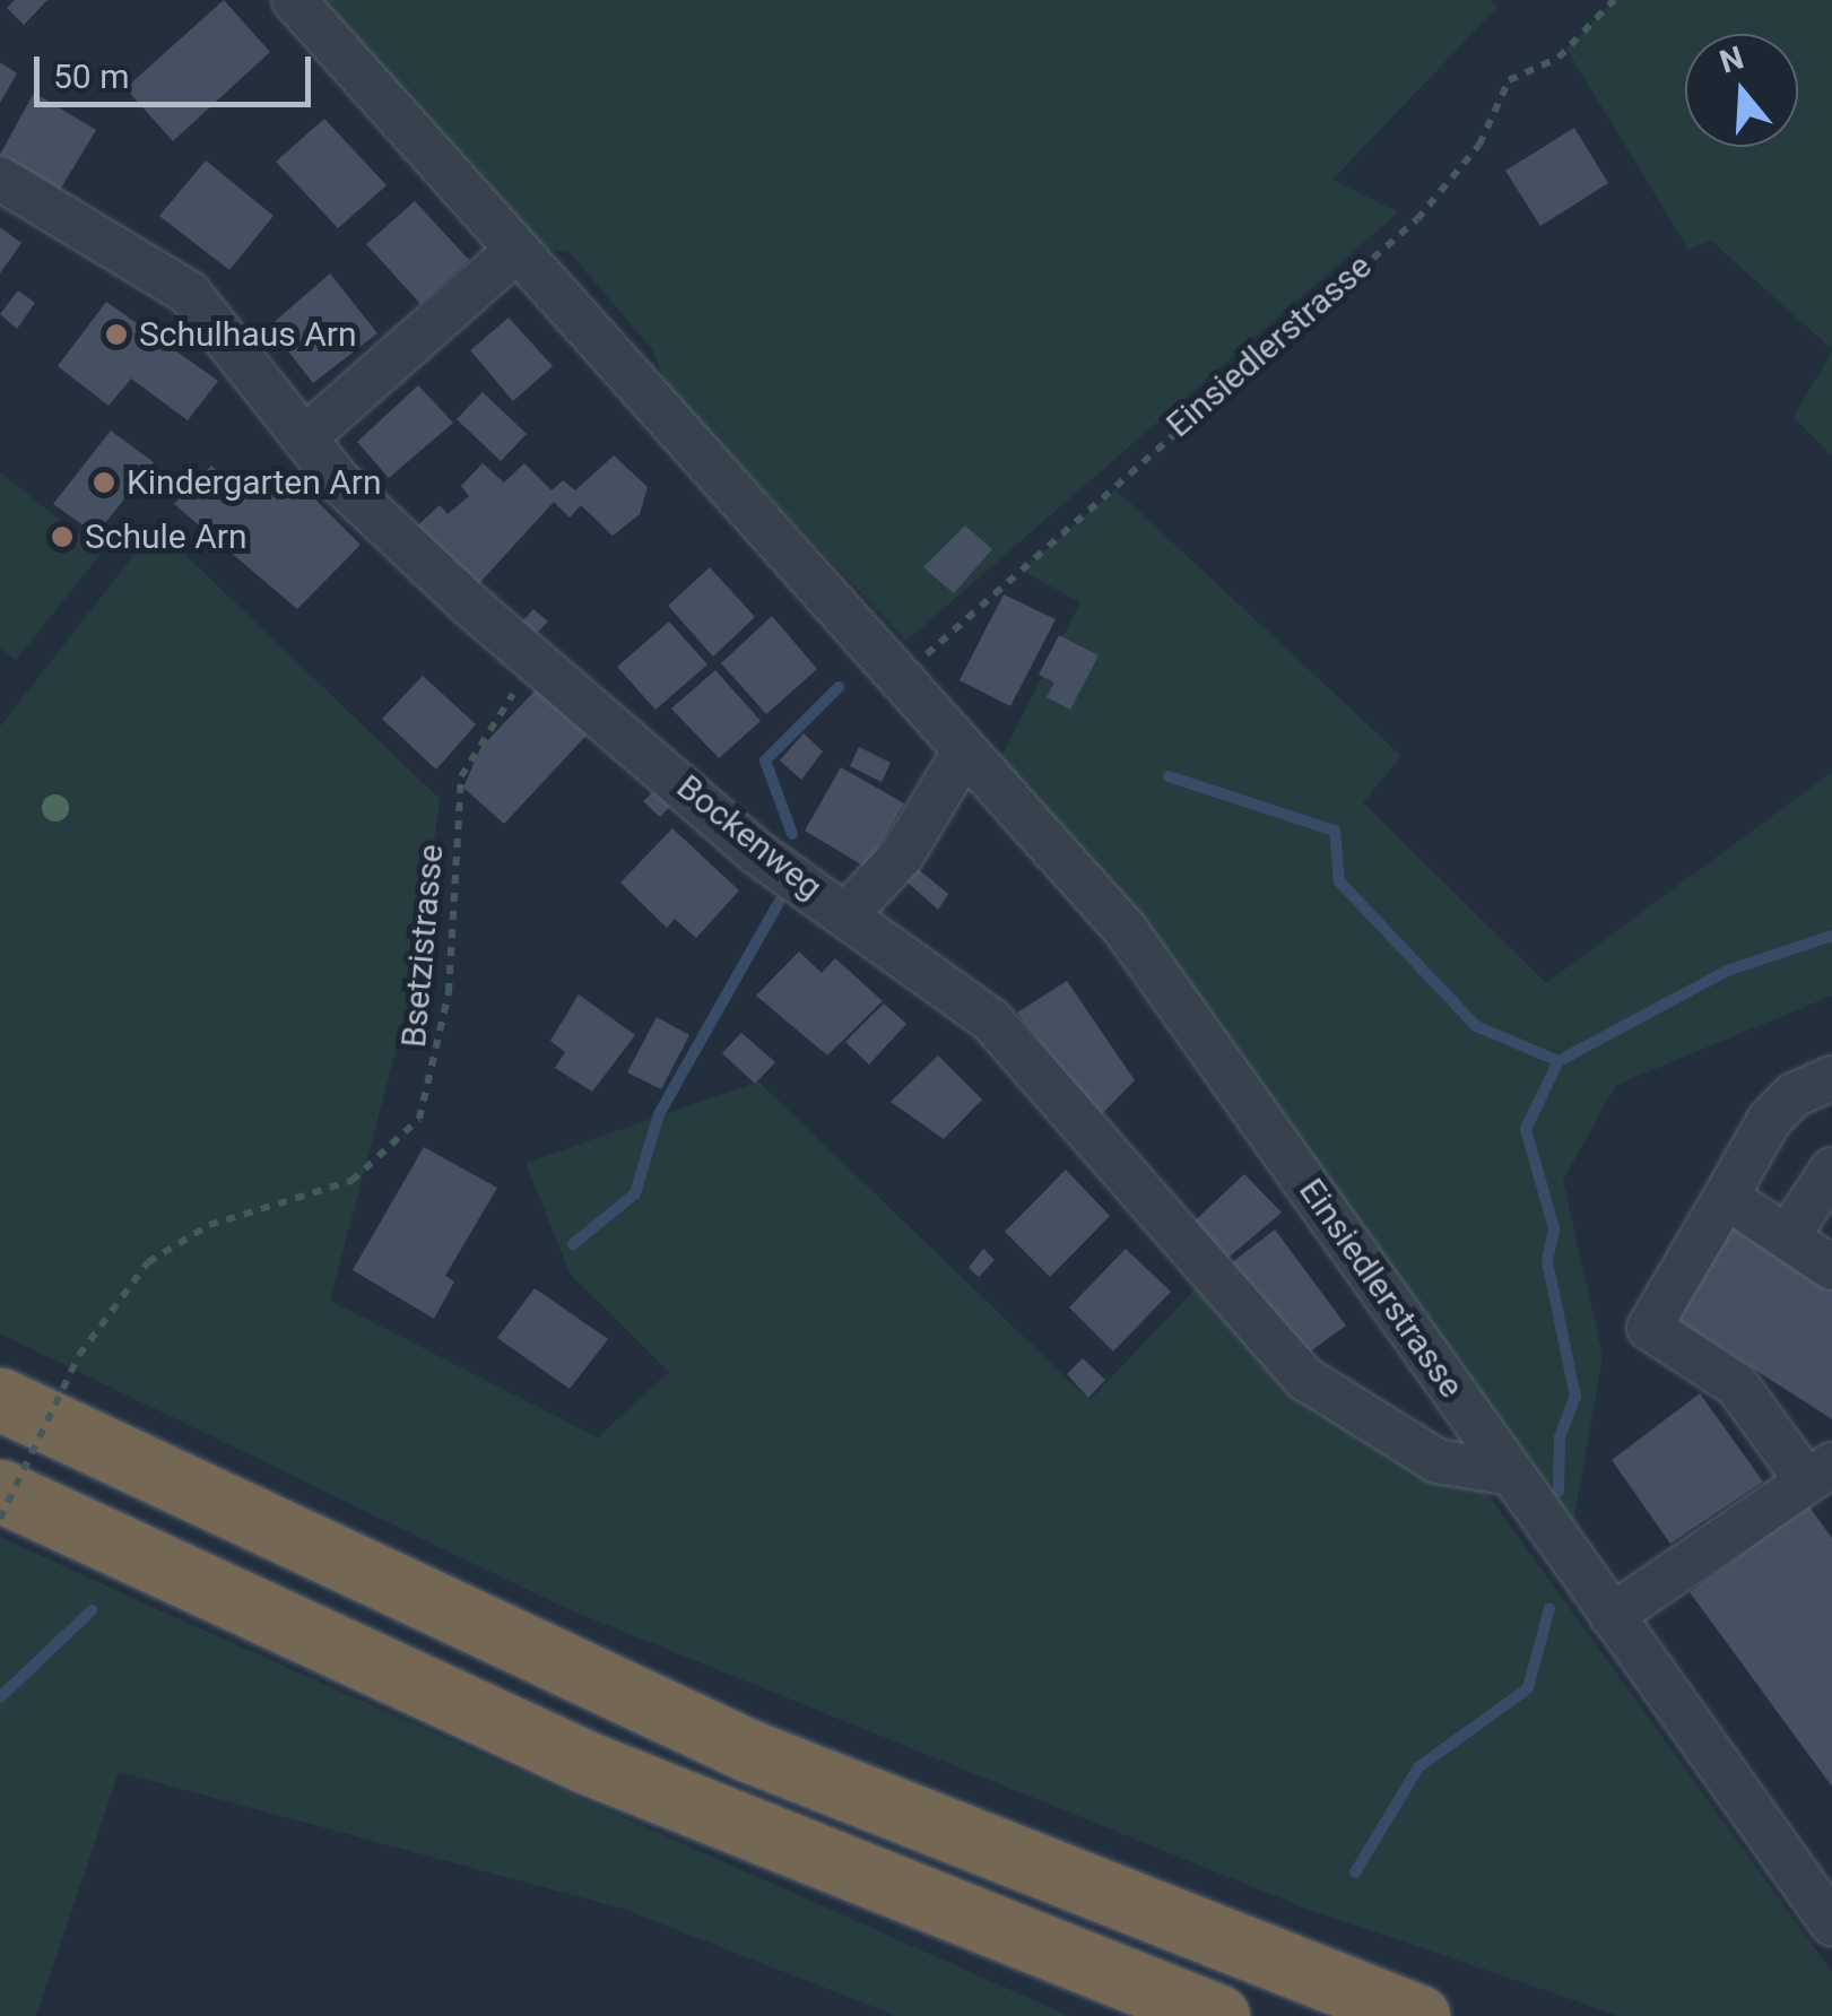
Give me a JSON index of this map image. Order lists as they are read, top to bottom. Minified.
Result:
{"streets":{"street":["Einsiedlerstrasse","Bockenweg"],"path":["Bsetzistrasse"]},"crossings":[["Einsiedlerstrasse","Bockenweg"],["Bockenweg","Bsetzistrasse"]],"places":["Schulhaus Arn","Kindergarten Arn","Schule Arn"],"scale_bar":"50 m","north":"top"}
